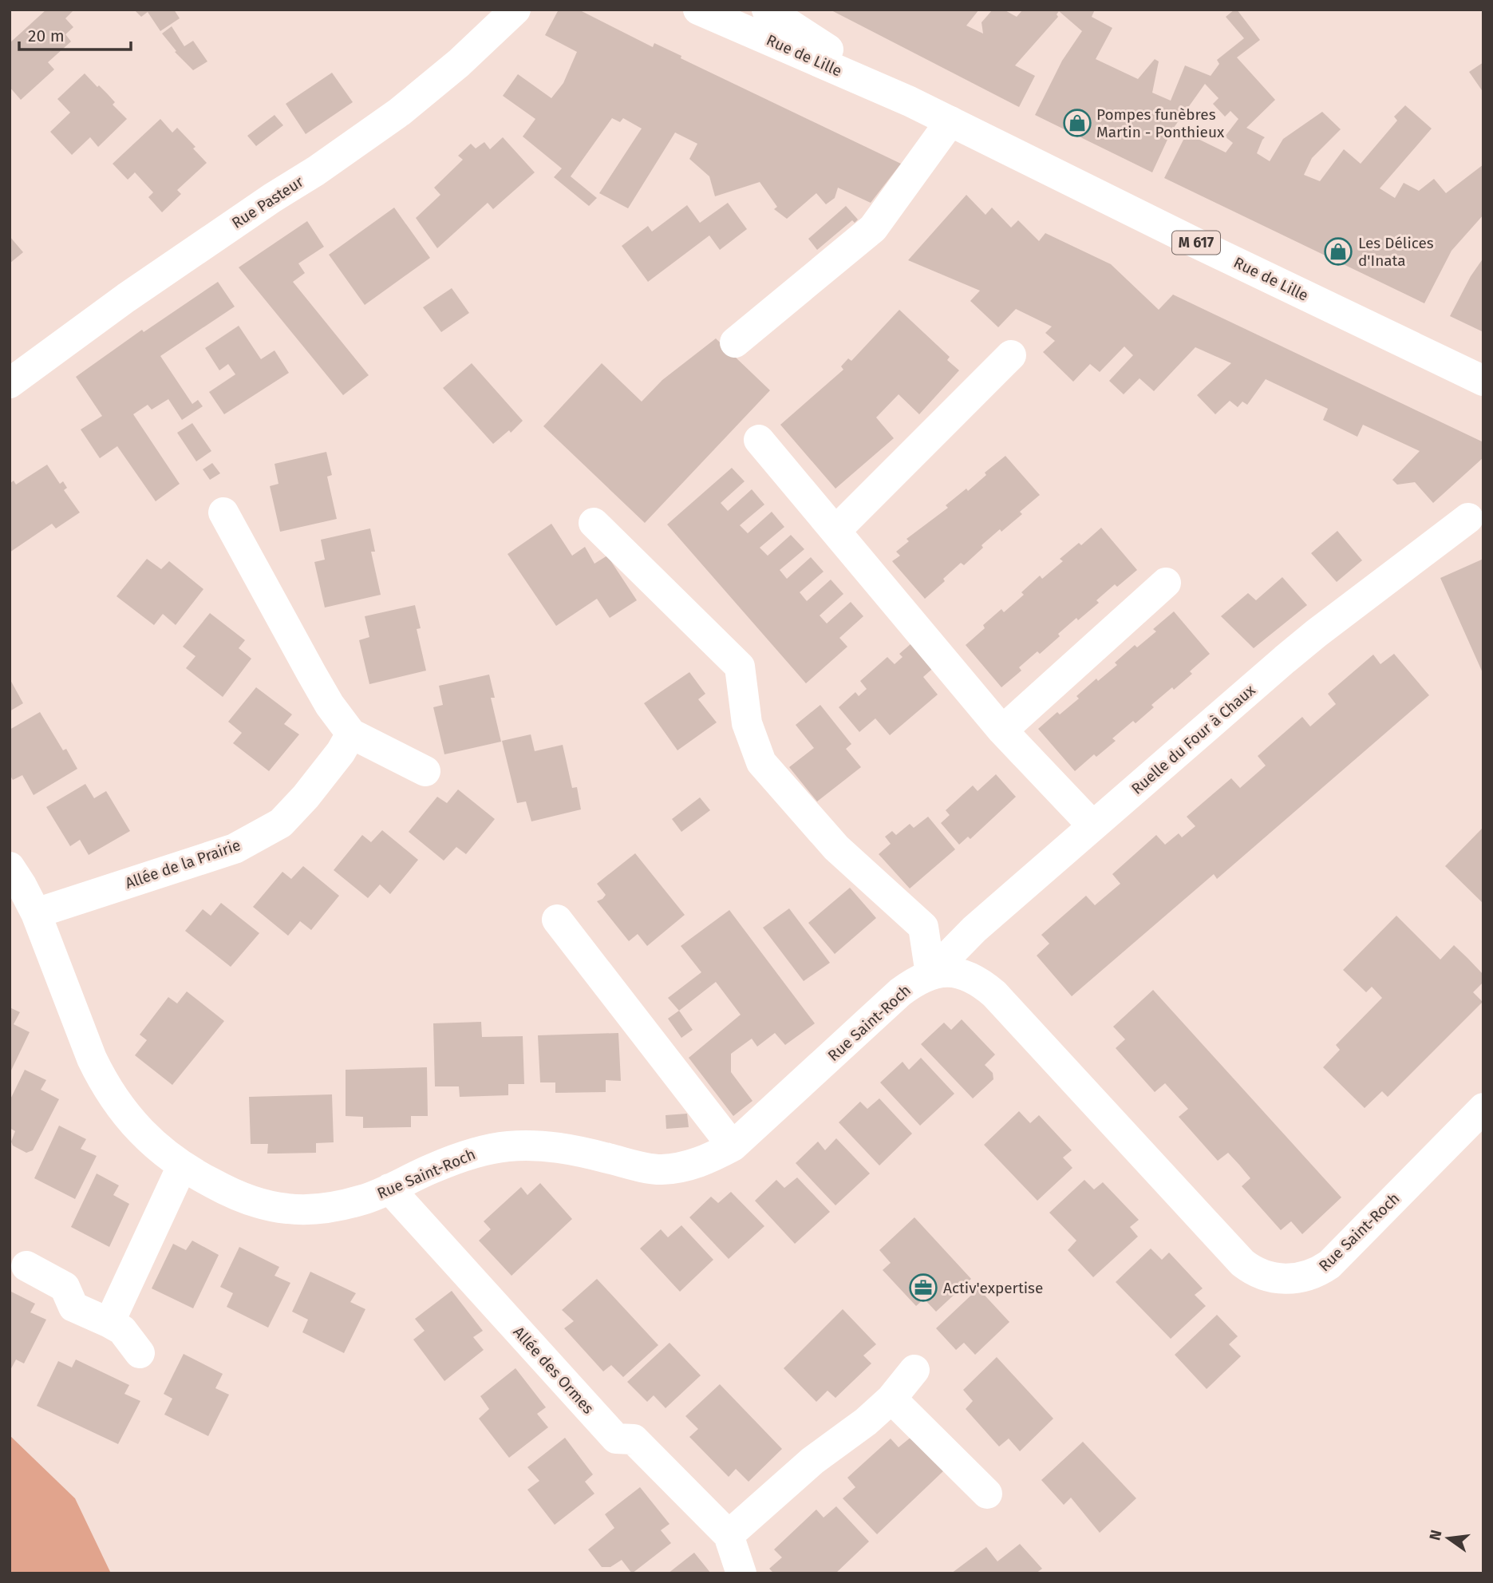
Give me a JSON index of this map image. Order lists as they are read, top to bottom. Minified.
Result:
{"streets":{"street":["Rue de Lille","Rue Pasteur","M 617","Ruelle du Four à Chaux","Allée de la Prairie","Rue Saint-Roch","Allée des Ormes"]},"crossings":[["Ruelle du Four à Chaux","Rue Saint-Roch"],["Allée de la Prairie","Rue Saint-Roch"],["Rue Saint-Roch","Allée des Ormes"]],"places":{"shop":["Pompes funèbres Martin - Ponthieux","Les Délices d'Inata"],"office":["Activ'expertise"]},"scale_bar":"20 m","north":"left"}
